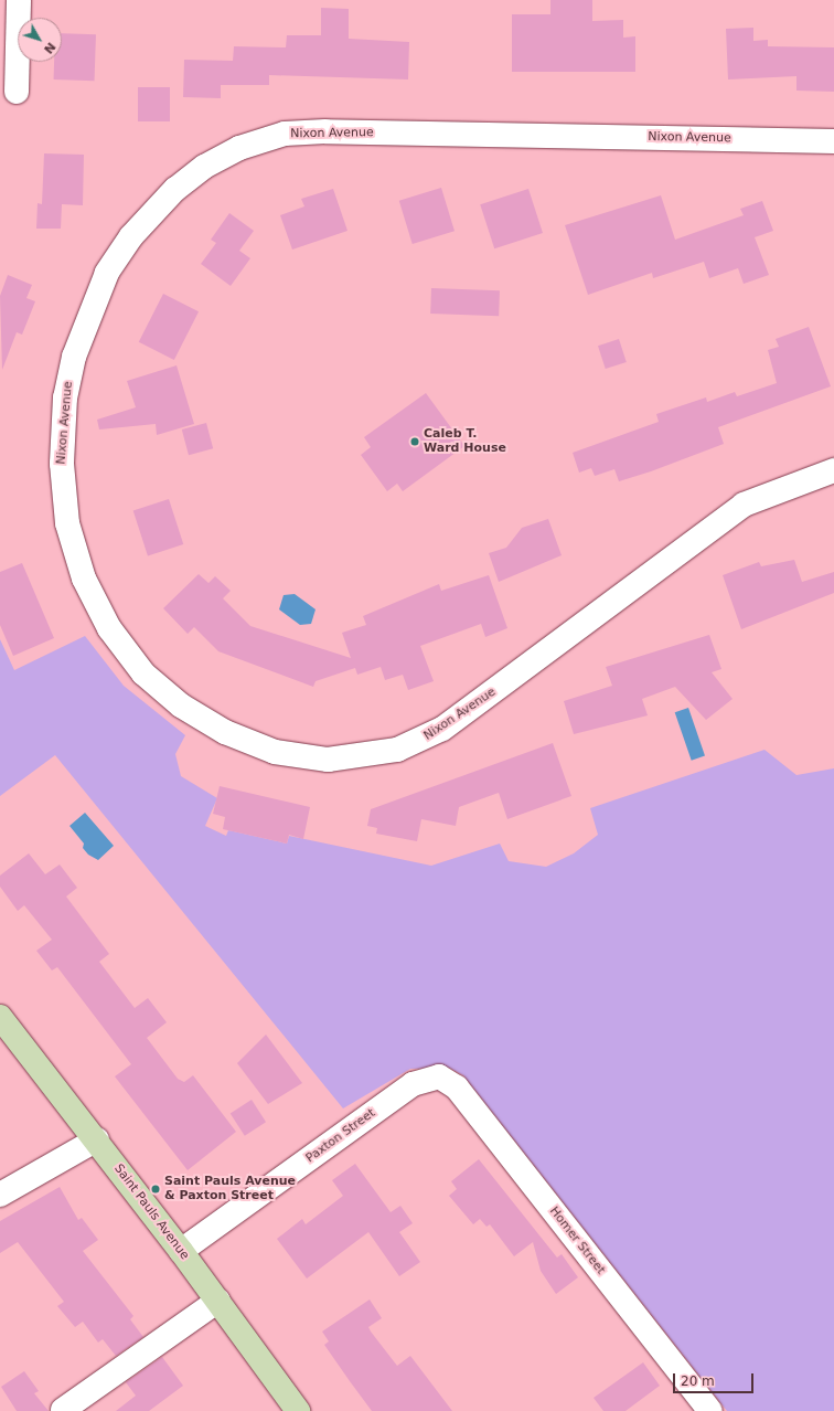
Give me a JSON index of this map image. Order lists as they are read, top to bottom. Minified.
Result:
{"streets":{"main road":["Saint Pauls Avenue"],"street":["Nixon Avenue","Paxton Street","Homer Street"]},"crossings":[["Paxton Street","Saint Pauls Avenue"],["Paxton Street","Homer Street"]],"places":["Caleb T. Ward House","Saint Pauls Avenue & Paxton Street"],"scale_bar":"20 m","north":"bottom right"}
